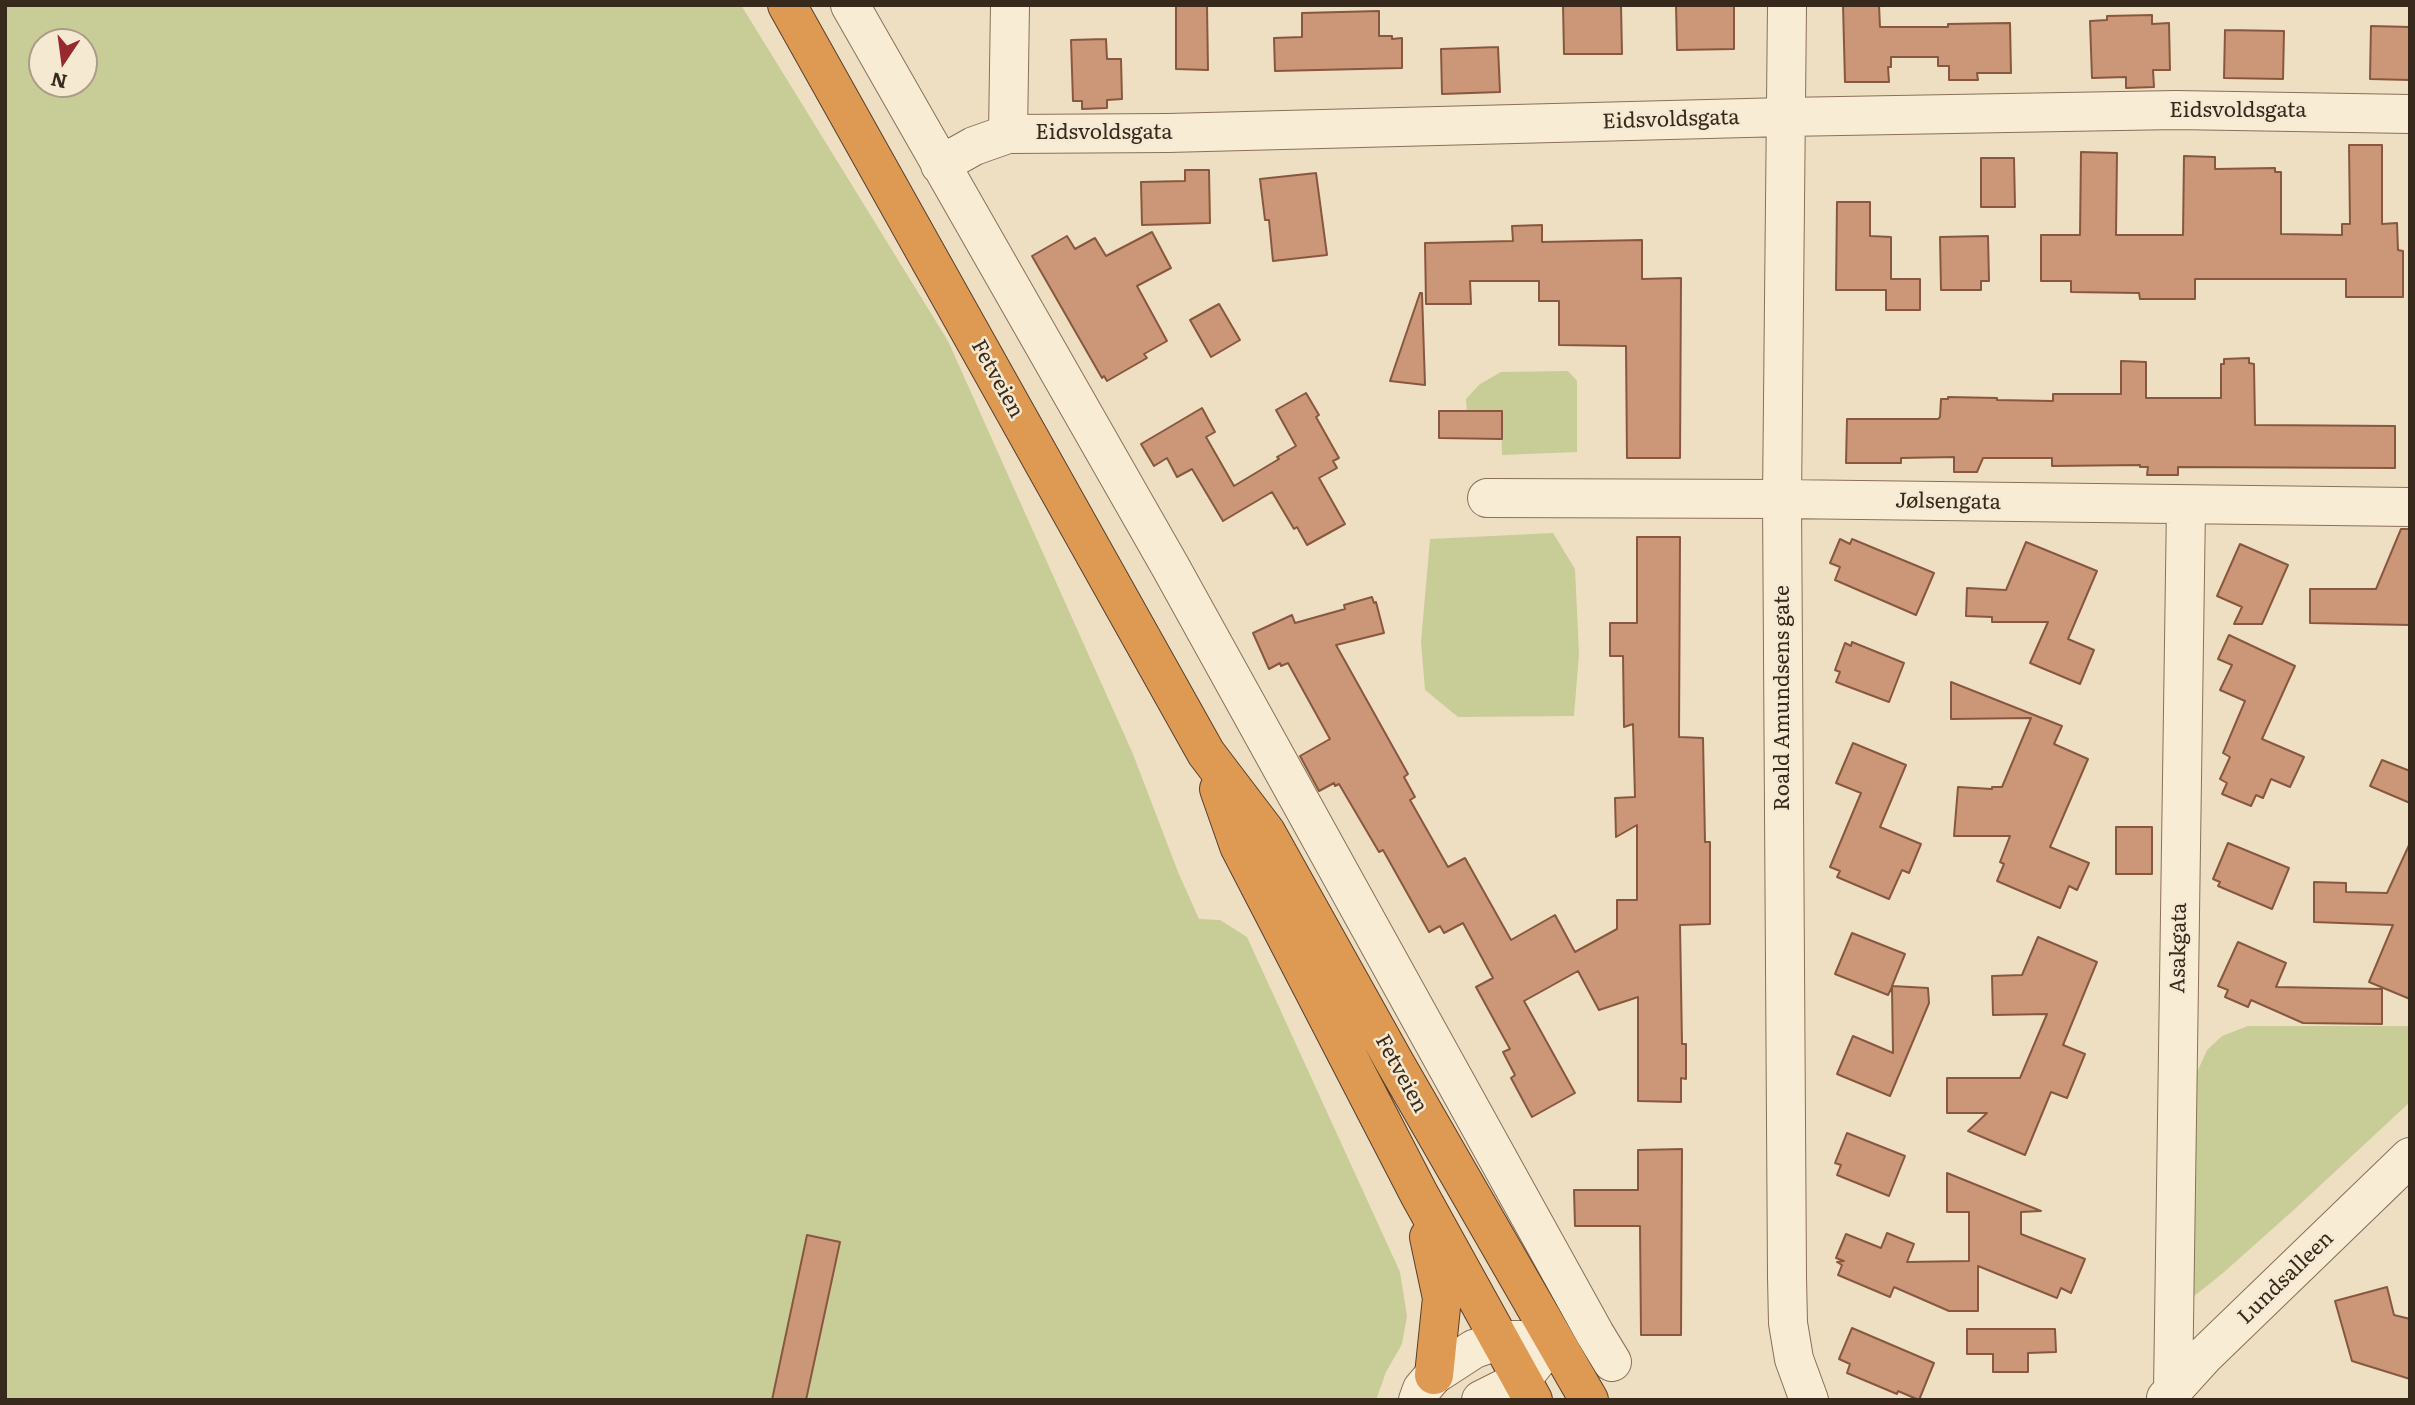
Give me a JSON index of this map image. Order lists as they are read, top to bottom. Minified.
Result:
{"streets":{"highway":["Fetveien"],"street":["Eidsvoldsgata","Jølsengata","Roald Amundsens gate","Asakgata","Lundsalleen"]},"crossings":[["Eidsvoldsgata","Roald Amundsens gate"],["Jølsengata","Roald Amundsens gate"],["Jølsengata","Asakgata"],["Asakgata","Lundsalleen"]],"north":"bottom"}
